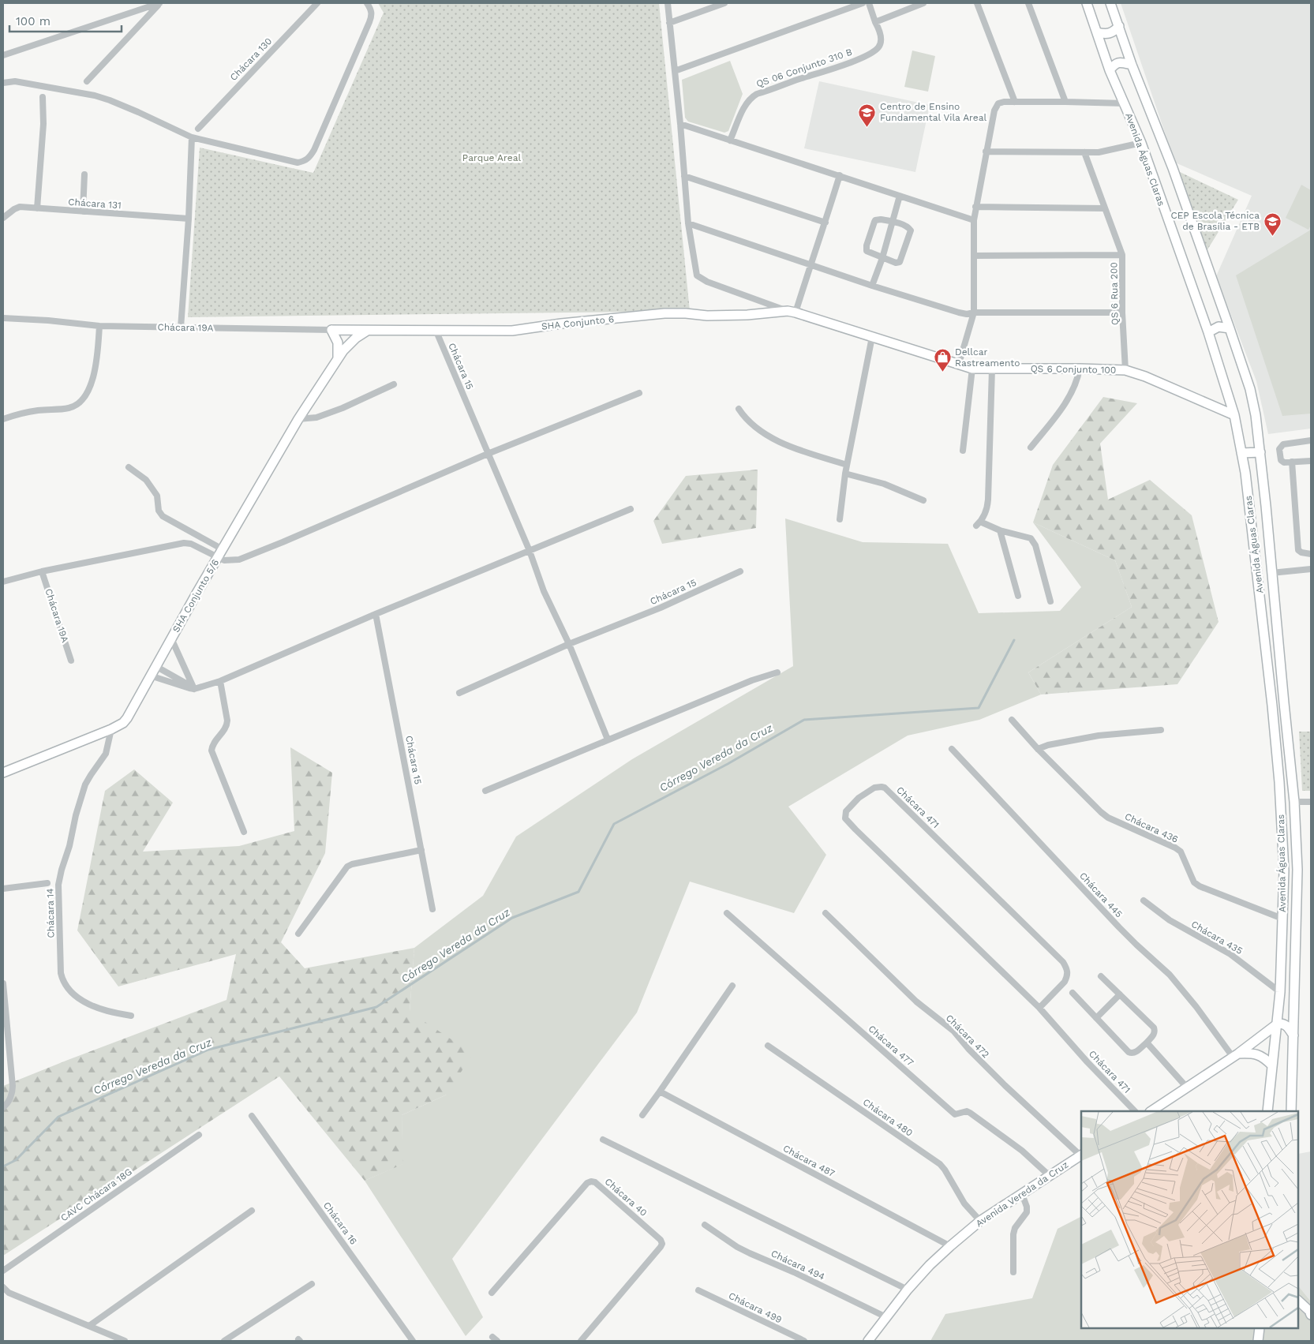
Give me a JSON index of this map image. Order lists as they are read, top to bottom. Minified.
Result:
{"streets":{"main road":["Avenida Águas Claras","SHA Conjunto 6","Chácara 19A","QS 6 Conjunto 100","SHA Conjunto 5/6","Avenida Vereda da Cruz"],"street":["Chácara 130","QS 06 Conjunto 310 B","Chácara 131","QS 6 Rua 200","Chácara 15","Chácara 471","Chácara 436","Chácara 445","Chácara 14","Chácara 435","Chácara 472","Chácara 477","Chácara 480","Chácara 487","CAVC Chácara 18G","Chácara 40","Chácara 16","Chácara 494","Chácara 499"]},"crossings":[["Avenida Águas Claras","QS 6 Conjunto 100"],["Avenida Águas Claras","Chácara 436"],["Avenida Águas Claras","Chácara 435"],["QS 6 Rua 200","QS 6 Conjunto 100"],["SHA Conjunto 6","Chácara 19A"],["SHA Conjunto 6","Chácara 15"],["SHA Conjunto 6","QS 6 Conjunto 100"],["SHA Conjunto 6","SHA Conjunto 5/6"],["Chácara 19A","SHA Conjunto 5/6"],["SHA Conjunto 5/6","Chácara 14"],["Chácara 472","Avenida Vereda da Cruz"],["Chácara 477","Avenida Vereda da Cruz"],["Chácara 480","Avenida Vereda da Cruz"],["Chácara 487","Avenida Vereda da Cruz"],["Avenida Vereda da Cruz","Chácara 494"]],"water":["Córrego Vereda da Cruz"],"parks":["Parque Areal"],"places":{"school or university":["Centro de Ensino Fundamental Vila Areal","CEP Escola Técnica de Brasília - ETB"],"shop":["Dellcar Rastreamento"]},"scale_bar":"100 m"}
